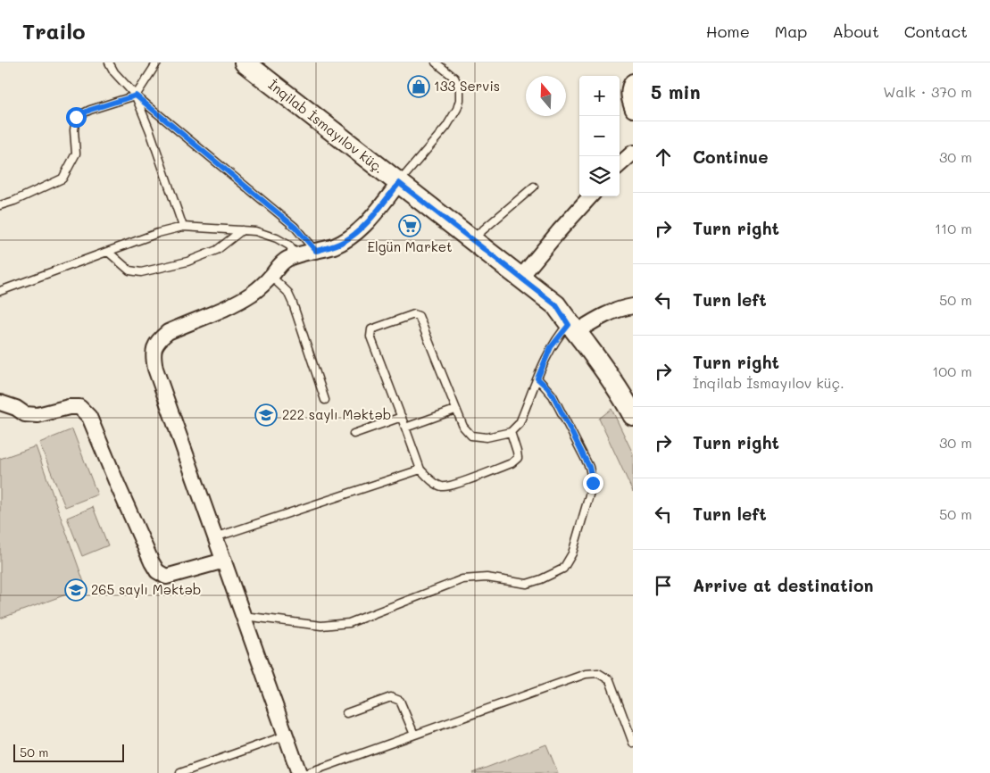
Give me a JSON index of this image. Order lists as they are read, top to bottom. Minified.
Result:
{"streets":{"main road":["İnqilab İsmayılov küç."]},"places":{"shop":["133 Servis"],"supermarket":["Elgün Market"],"school or university":["222 saylı Məktəb","265 saylı Məktəb"]},"scale_bar":"50 m","north":"top","page":{"header":"Trailo","nav":["Home","Map","About","Contact"],"heading":["5 min","Walk · 370 m"],"map_buttons":["+","−"],"list":[["Continue","30 m"],["Turn right","110 m"],["Turn left","50 m"],["Turn right","İnqilab İsmayılov küç.","100 m"],["Turn right","30 m"],["Turn left","50 m"],"Arrive at destination"],"scale":"50 m"}}
